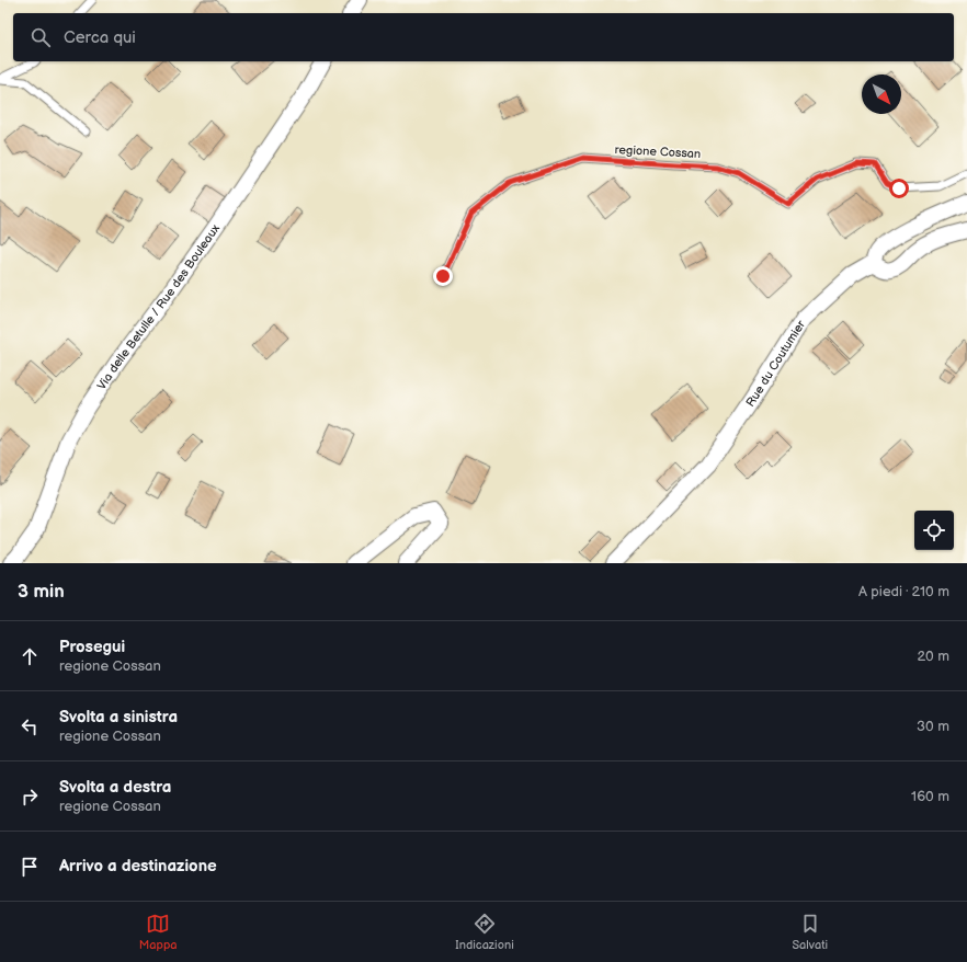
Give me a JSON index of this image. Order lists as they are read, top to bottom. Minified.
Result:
{"streets":{"street":["Via delle Betulle / Rue des Bouleaux","Rue du Coutumier"],"lane":["regione Cossan"]},"north":"bottom right","page":{"search":"Cerca qui","heading":["3 min","A piedi · 210 m"],"list":[["Prosegui","regione Cossan","20 m"],["Svolta a sinistra","regione Cossan","30 m"],["Svolta a destra","regione Cossan","160 m"],"Arrivo a destinazione"],"nav":["Mappa","Indicazioni","Salvati"]}}
